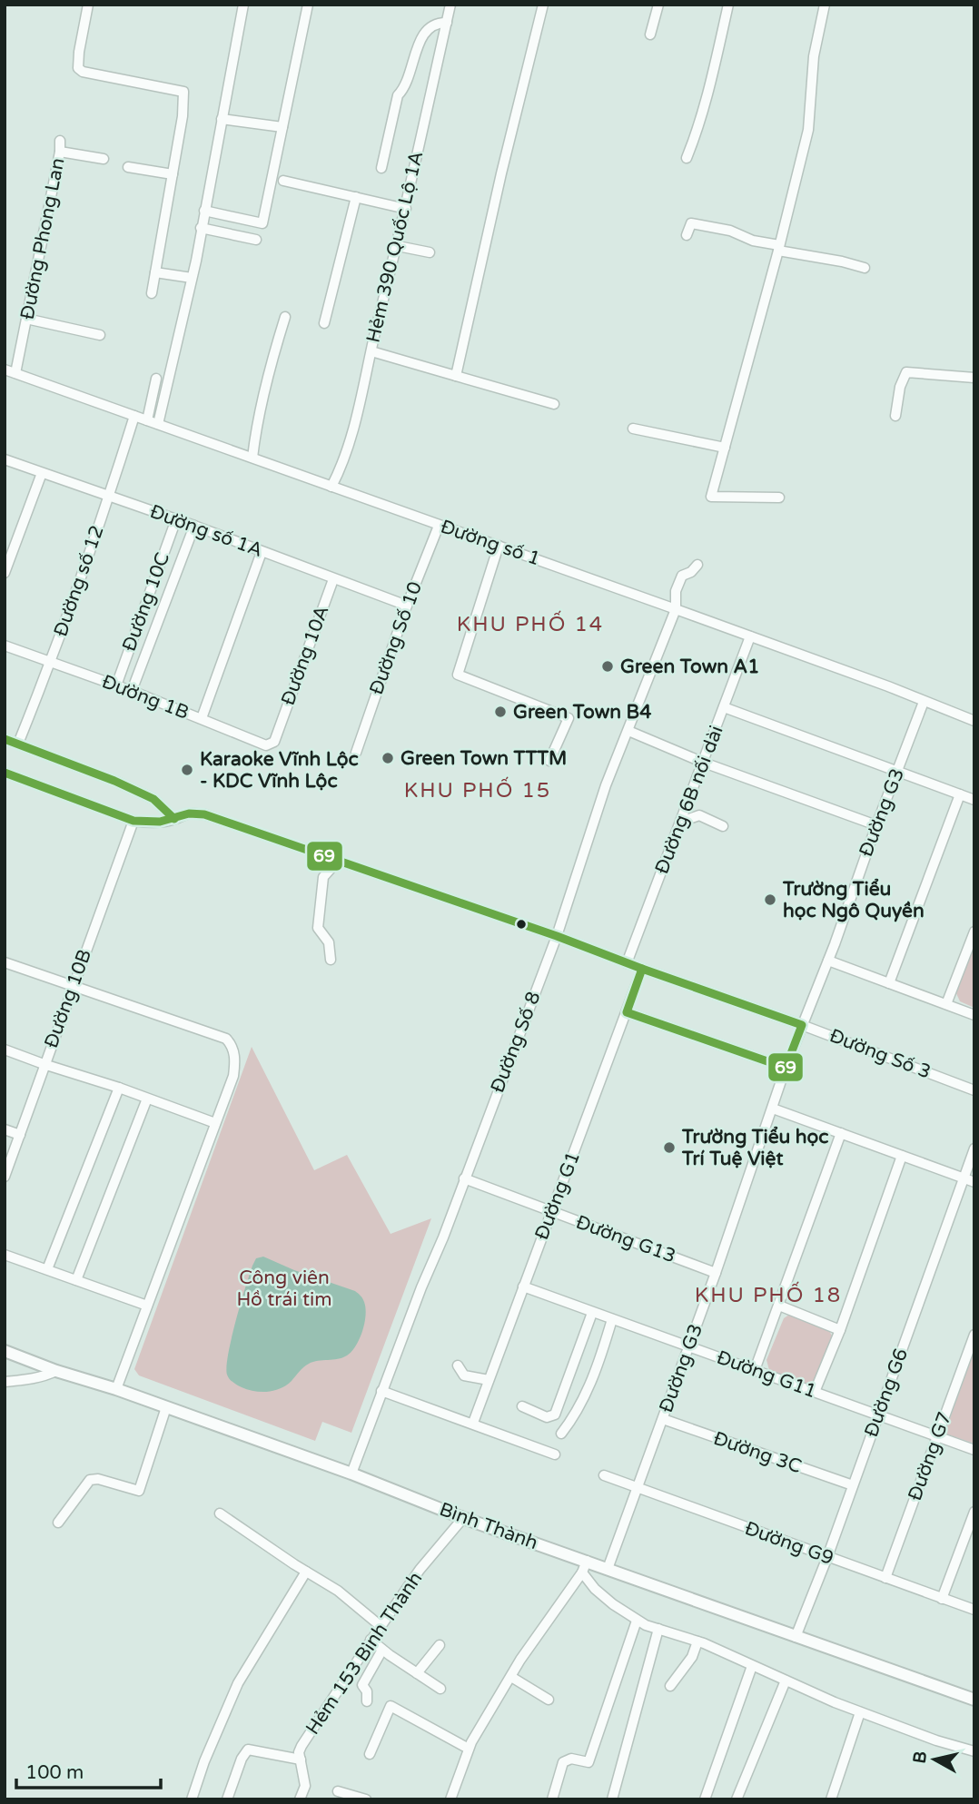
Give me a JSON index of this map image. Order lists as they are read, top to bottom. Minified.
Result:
{"streets":{"street":["Đường Phong Lan","Hẻm 390 Quốc Lộ 1A","Đường số 1A","Đường số 1","Đường số 12","Đường 10C","Đường Số 10","Đường 10A","Đường 1B","Đường 6B nối dài","Đường G3","Đường 10B","Đường Số 8","Đường Số 3","Đường G1","Đường G13","Đường G11","Đường G6","Đường 3C","Đường G7","Bình Thành","Đường G9","Hẻm 153 Bình Thành"]},"crossings":[["Đường Phong Lan","Đường số 1"],["Hẻm 390 Quốc Lộ 1A","Đường số 1"],["Đường số 1A","Đường số 12"],["Đường số 1A","Đường 10C"],["Đường số 1A","Đường Số 10"],["Đường số 1A","Đường 10A"],["Đường số 1","Đường số 12"],["Đường số 1","Đường Số 10"],["Đường số 1","Đường 6B nối dài"],["Đường số 1","Đường G3"],["Đường số 1","Đường Số 8"],["Đường số 12","Đường 1B"],["Đường 10C","Đường 1B"],["Đường 10A","Đường 1B"],["Đường 6B nối dài","Đường Số 3"],["Đường G3","Đường Số 3"],["Đường G3","Đường G13"],["Đường G3","Đường G11"],["Đường G3","Đường 3C"],["Đường G3","Bình Thành"],["Đường G3","Đường G9"],["Đường Số 8","Đường Số 3"],["Đường Số 8","Đường G13"],["Đường Số 8","Bình Thành"],["Đường Số 3","Đường G1"],["Đường G1","Đường G13"],["Đường G1","Đường G11"],["Đường G11","Đường G6"],["Đường G11","Đường G7"],["Đường G6","Đường 3C"],["Đường G6","Bình Thành"],["Đường G6","Đường G9"],["Đường G7","Đường G9"],["Bình Thành","Hẻm 153 Bình Thành"]],"districts":["KHU PHỐ 14","KHU PHỐ 15","KHU PHỐ 18"],"parks":["Công viên Hồ trái tim"],"places":["Green Town A1","Green Town B4","Green Town TTTM","Karaoke Vĩnh Lộc - KDC Vĩnh Lộc","Trường Tiểu học Ngô Quyền","Trường Tiểu học Trí Tuệ Việt"],"lines":["transit line 69"],"scale_bar":"100 m","north":"left"}
